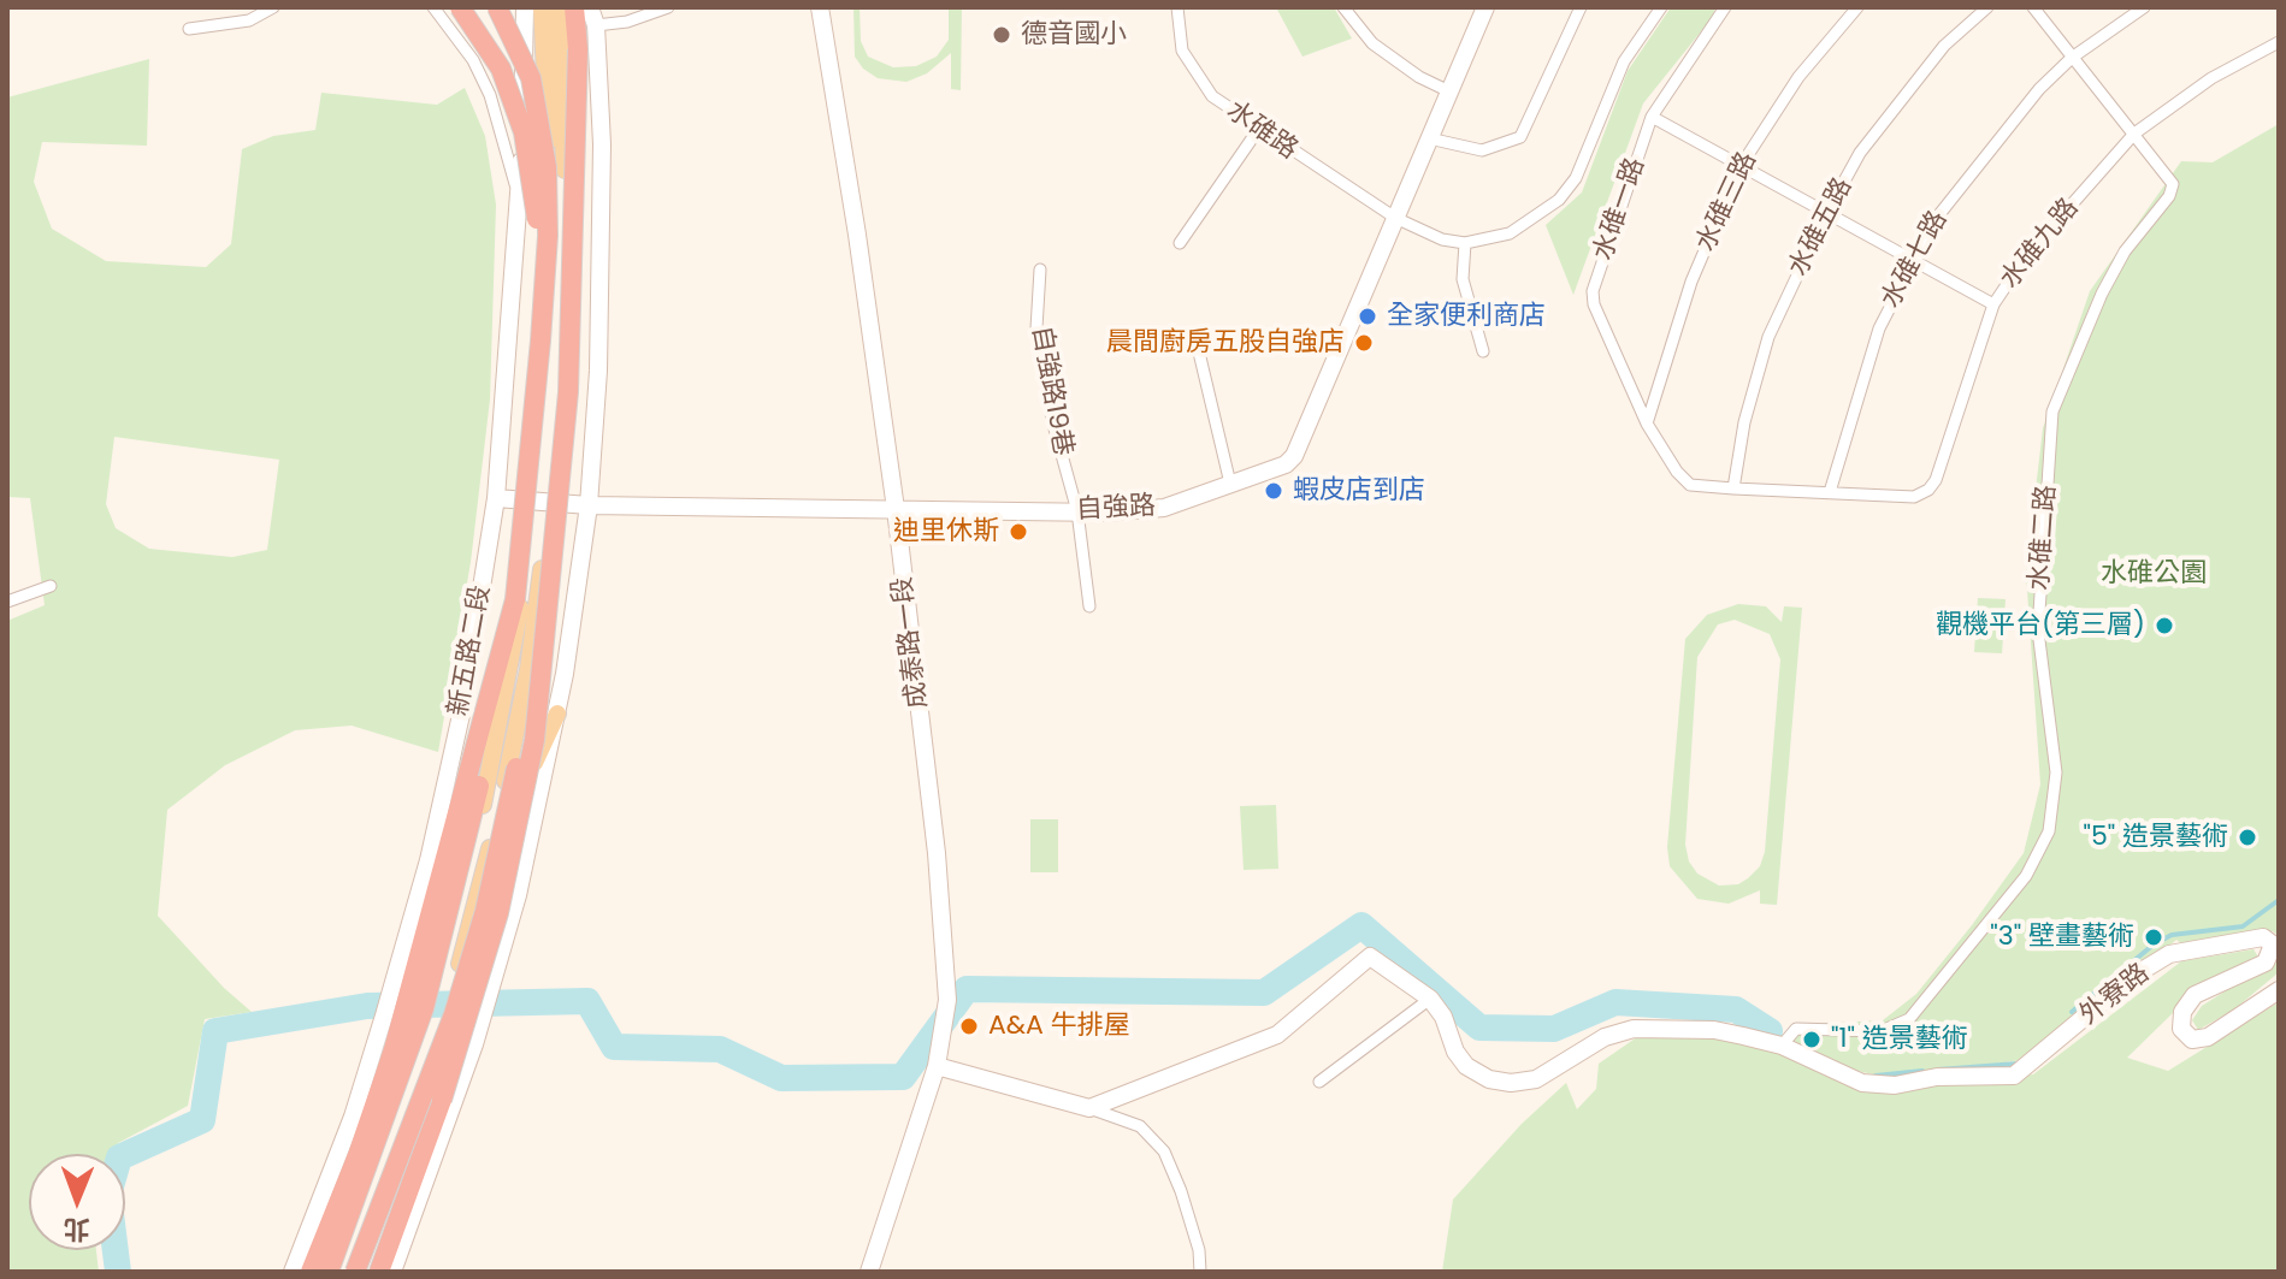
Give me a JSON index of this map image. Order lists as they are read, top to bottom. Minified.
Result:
{"streets":{"main road":["自強路","成泰路一段","新五路二段","外寮路"],"street":["水碓路","水碓三路","水碓一路","水碓五路","水碓九路","水碓七路","自強路19巷","水碓二路"]},"crossings":[["水碓路","自強路"],["水碓三路","水碓一路"],["水碓一路","水碓五路"],["水碓九路","水碓七路"],["水碓九路","水碓二路"],["水碓七路","水碓二路"],["自強路19巷","自強路"],["自強路","成泰路一段"],["自強路","新五路二段"],["水碓二路","外寮路"]],"parks":["水碓公園"],"places":["德音國小","全家便利商店","晨間廚房五股自強店","蝦皮店到店","迪里休斯","觀機平台(第三層)","\"5\" 造景藝術","\"3\" 壁畫藝術","A&A 牛排屋","\"1\" 造景藝術"],"north":"bottom"}
